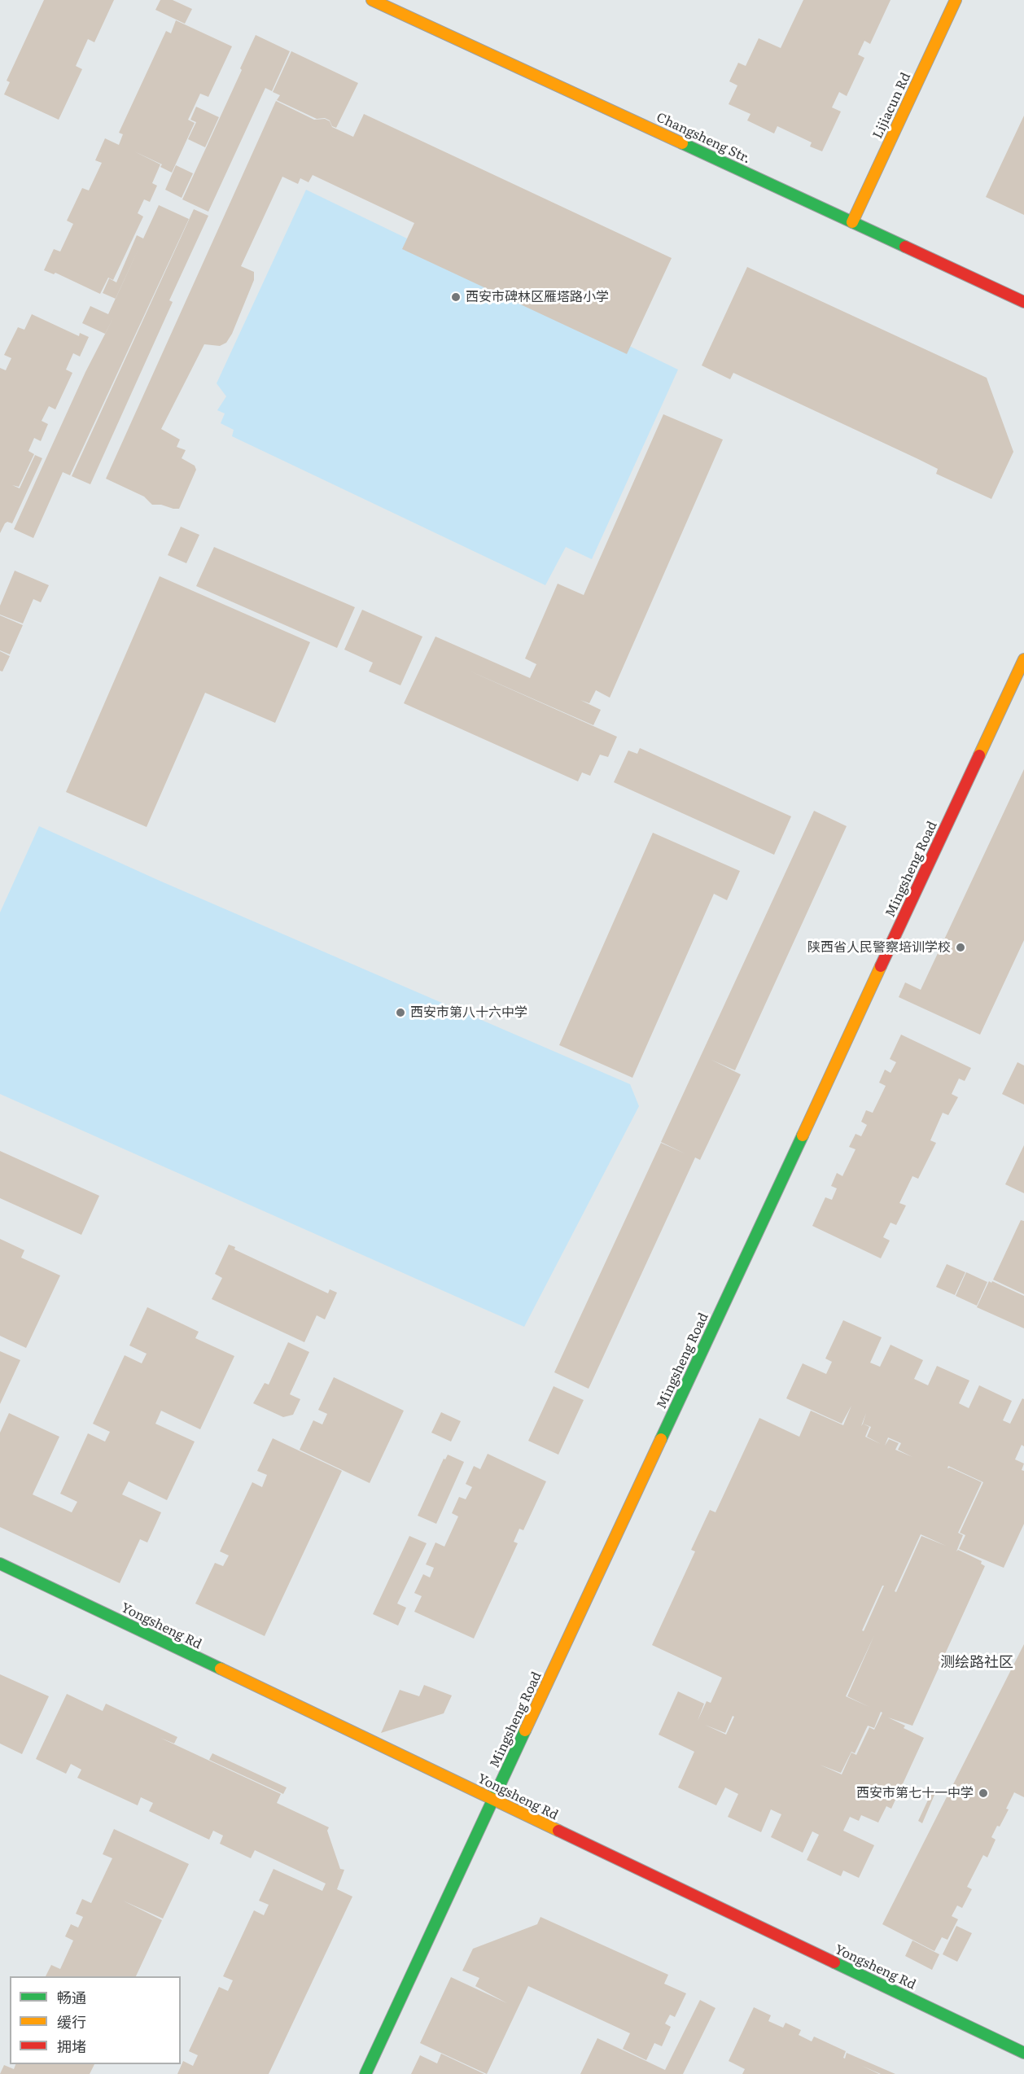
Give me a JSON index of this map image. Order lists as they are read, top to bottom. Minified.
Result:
{"streets":{"street":["Lijiacun Rd","Changsheng Str.","Mingsheng Road","Yongsheng Rd"]},"crossings":[["Lijiacun Rd","Changsheng Str."],["Mingsheng Road","Yongsheng Rd"]],"districts":["测绘路社区"],"places":["西安市碑林区雁塔路小学","陕西省人民警察培训学校","西安市第八十六中学","西安市第七十一中学"],"legend":["畅通","缓行","拥堵"]}
